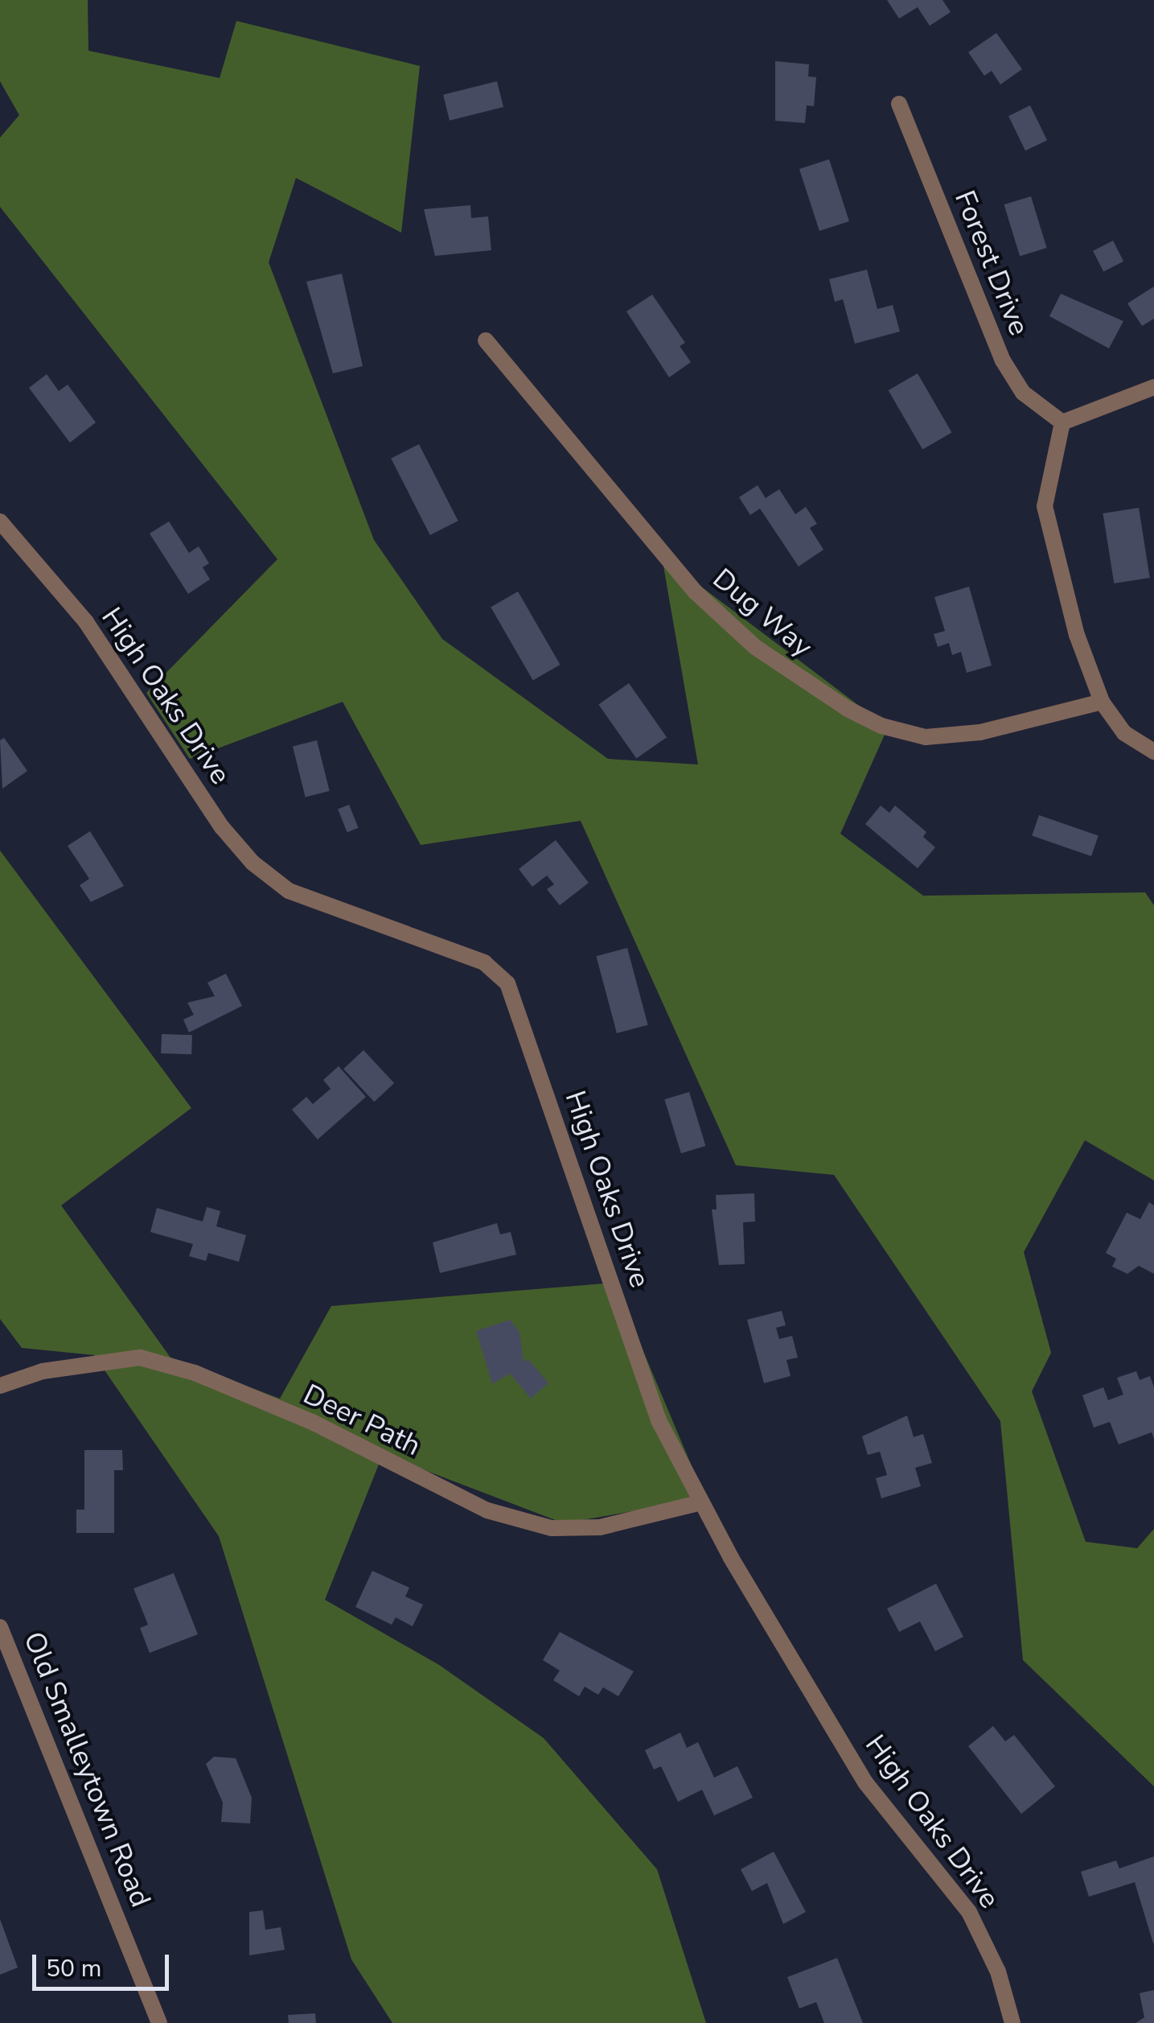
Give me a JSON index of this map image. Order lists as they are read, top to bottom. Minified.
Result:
{"streets":{"street":["Forest Drive","Dug Way","High Oaks Drive","Deer Path","Old Smalleytown Road"]},"crossings":[["High Oaks Drive","Deer Path"]],"scale_bar":"50 m"}
